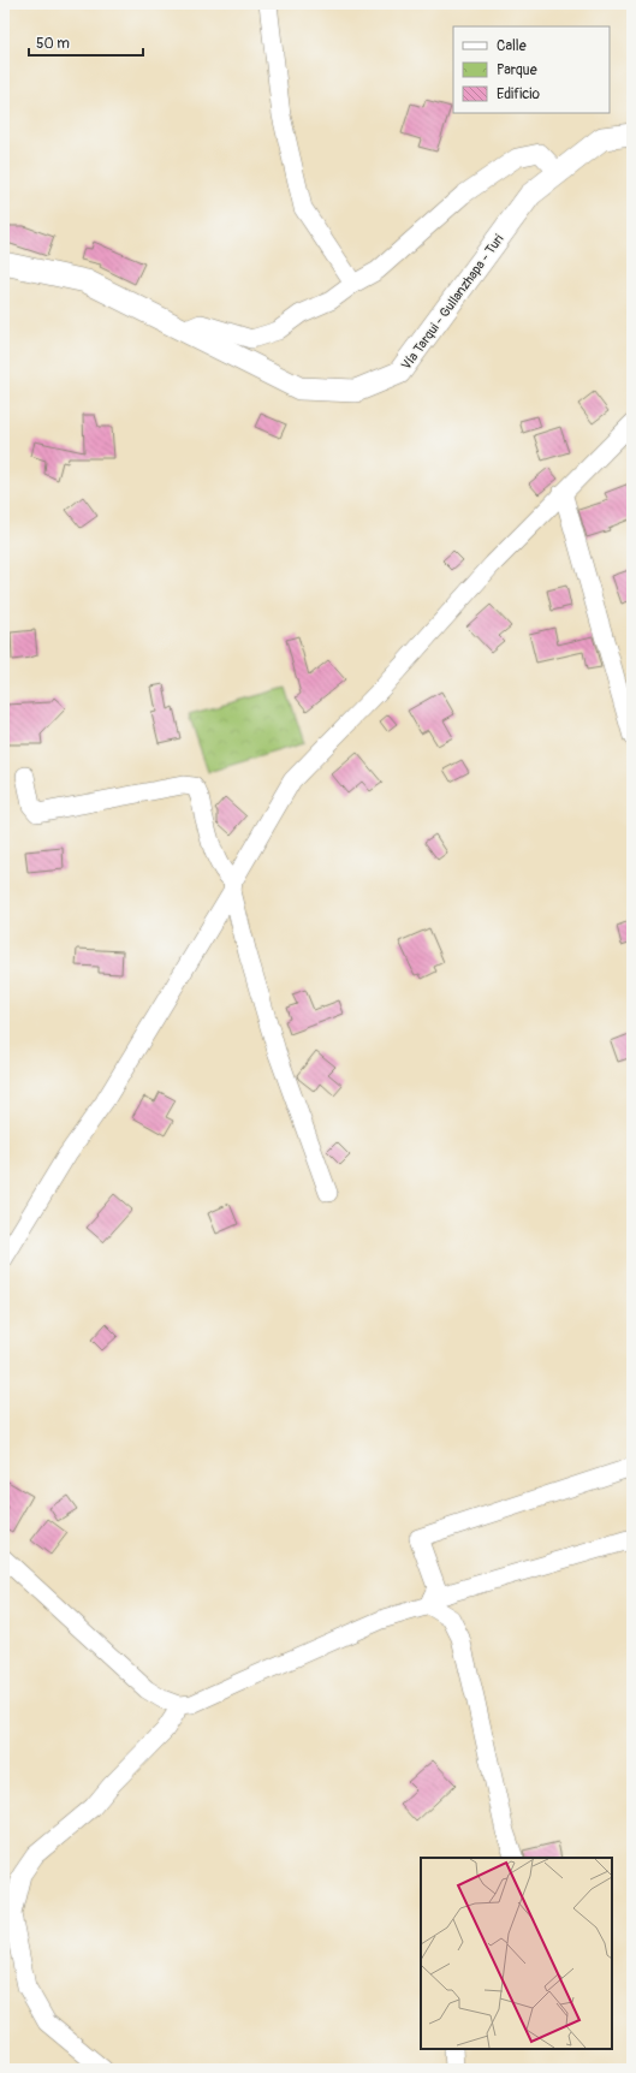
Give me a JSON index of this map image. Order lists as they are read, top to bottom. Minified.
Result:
{"streets":{"main road":["Vía Tarqui - Gullanzhapa - Turi"]},"legend":["Calle","Parque","Edificio"],"scale_bar":"50 m"}
